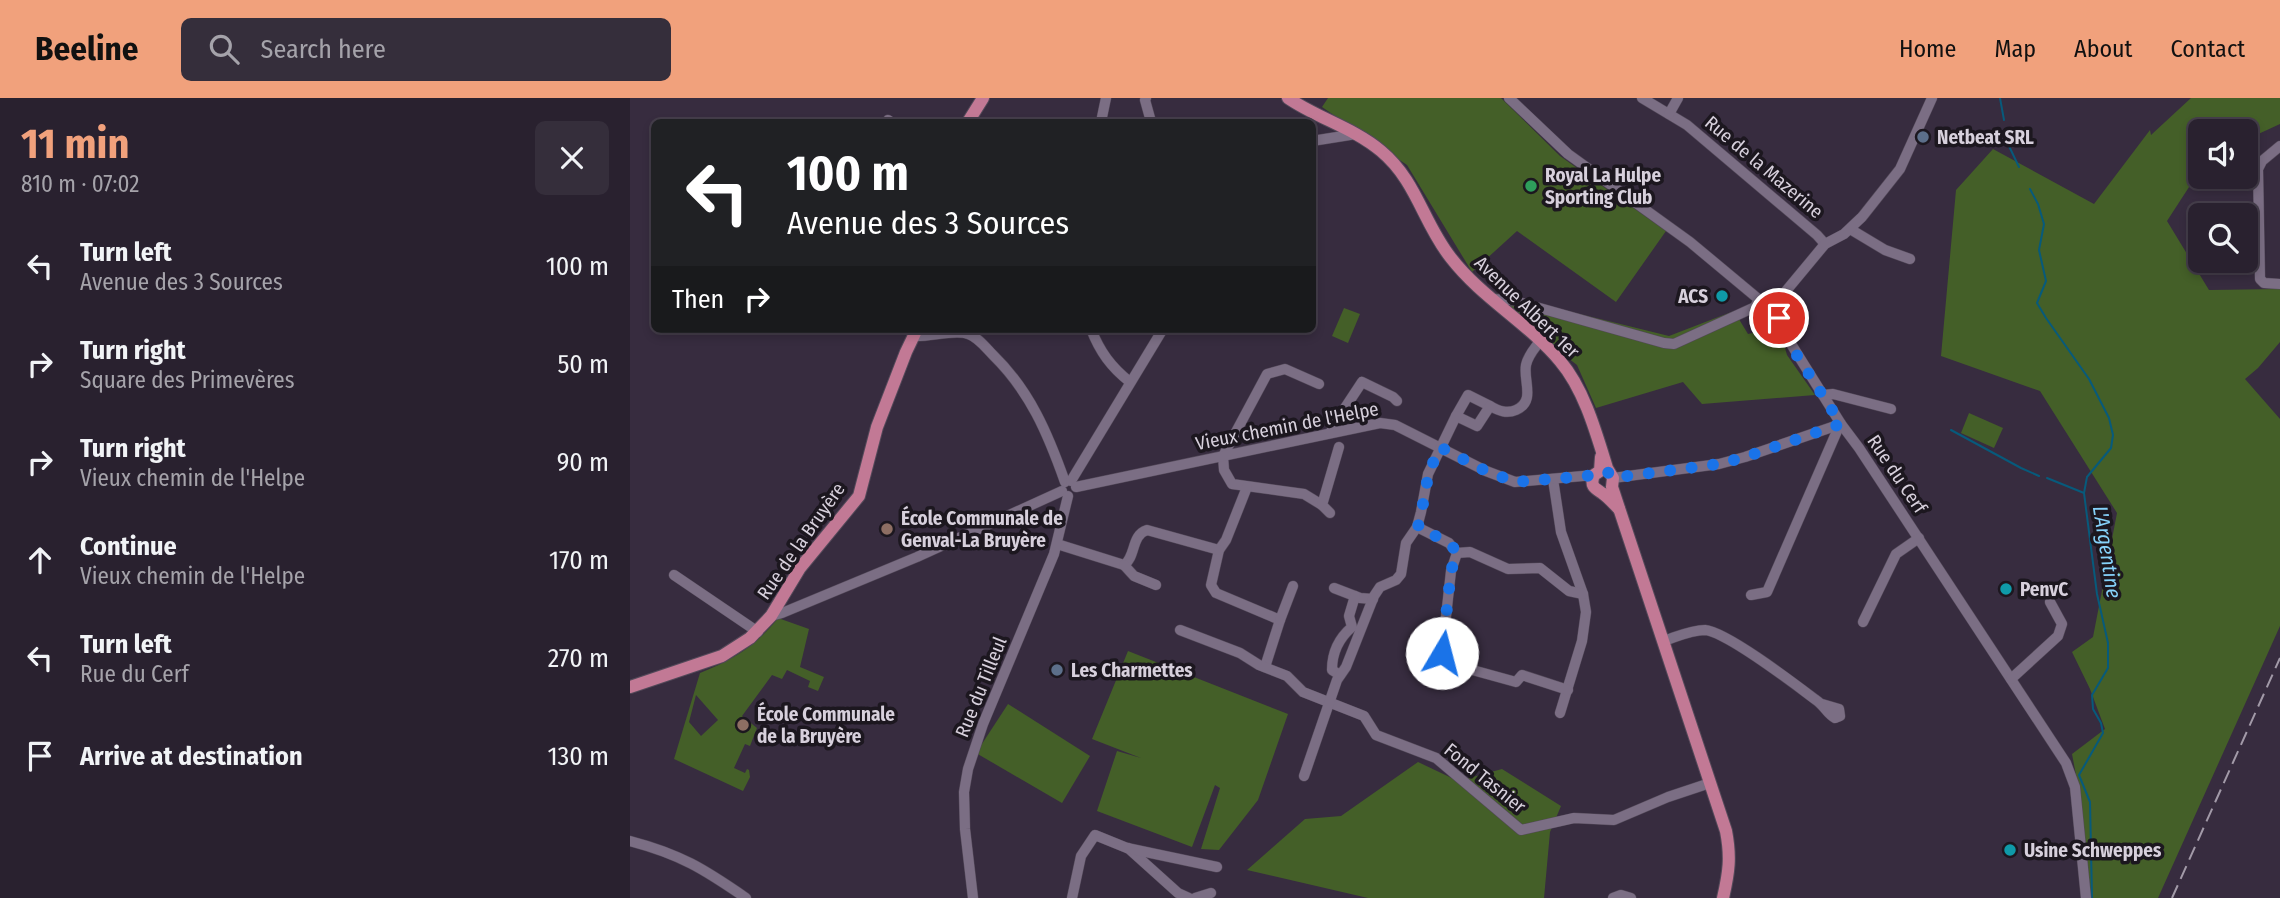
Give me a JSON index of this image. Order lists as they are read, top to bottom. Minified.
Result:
{"streets":{"main road":["Avenue Albert 1er","Rue de la Bruyère"],"street":["Rue de la Mazerine","Vieux chemin de l'Helpe","Rue du Cerf","Rue du Tilleul","Fond Tasnier"]},"crossings":[["Avenue Albert 1er","Vieux chemin de l'Helpe"],["Avenue Albert 1er","Fond Tasnier"],["Vieux chemin de l'Helpe","Rue du Cerf"],["Vieux chemin de l'Helpe","Rue de la Bruyère"],["Vieux chemin de l'Helpe","Rue du Tilleul"]],"water":["L'Argentine"],"places":["Netbeat SRL","Royal La Hulpe Sporting Club","ACS","École Communale de Genval-La Bruyère","PenvC","Les Charmettes","École Communale de la Bruyère","Usine Schweppes"],"page":{"header":"Beeline","search":"Search here","nav":["Home","Map","About","Contact"],"heading":["11 min","810 m · 07:02"],"turn":["100 m","Avenue des 3 Sources"],"list":[{"name":"Turn left","note":"Avenue des 3 Sources","value":"100 m"},{"name":"Turn right","note":"Square des Primevères","value":"50 m"},{"name":"Turn right","note":"Vieux chemin de l'Helpe","value":"90 m"},{"name":"Continue","note":"Vieux chemin de l'Helpe","value":"170 m"},{"name":"Turn left","note":"Rue du Cerf","value":"270 m"},{"name":"Arrive at destination","value":"130 m"}],"then":"Then"}}
